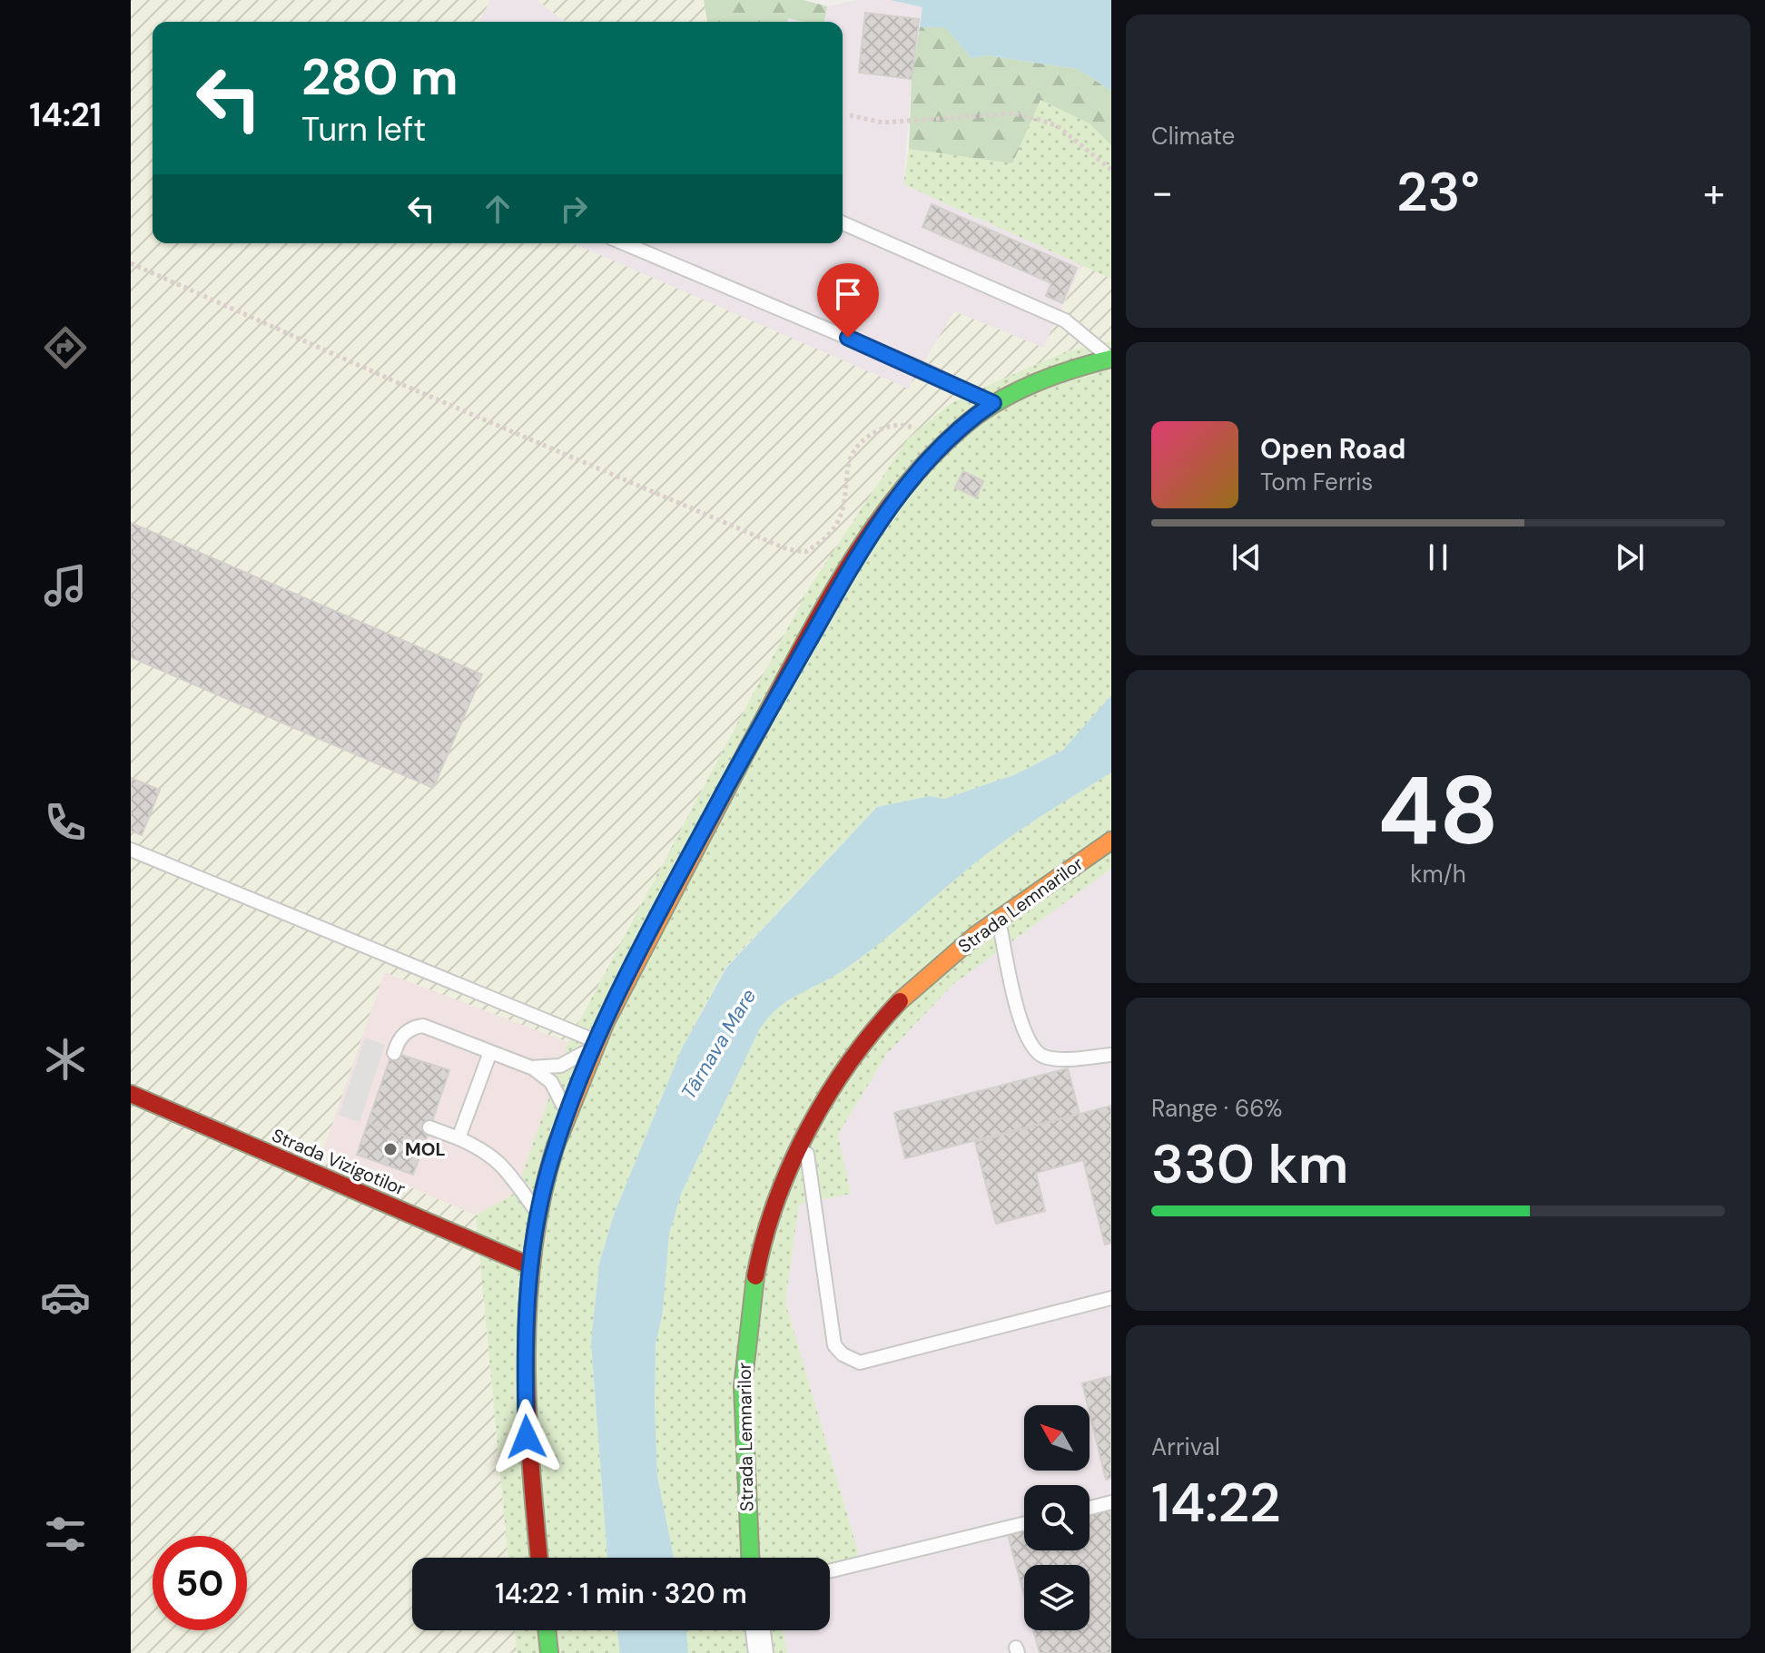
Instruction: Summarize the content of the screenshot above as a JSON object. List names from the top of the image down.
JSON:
{
  "streets": {
    "main road": ["Strada Lemnarilor", "Strada Vizigotilor"]
  },
  "water": ["Târnava Mare"],
  "places": ["MOL"],
  "north": "top left",
  "page": {
    "tabs": "14:21",
    "tile": [
      "Climate",
      ["48", "km/h"],
      ["Range · 66%", "330 km"],
      ["Arrival", "14:22"]
    ],
    "turn": ["280 m", "Turn left"],
    "heat": ["−", "23°", "+"],
    "song": ["Open Road", "Tom Ferris"],
    "limit": "50",
    "trip": "14:22 · 1 min · 320 m"
  }
}
